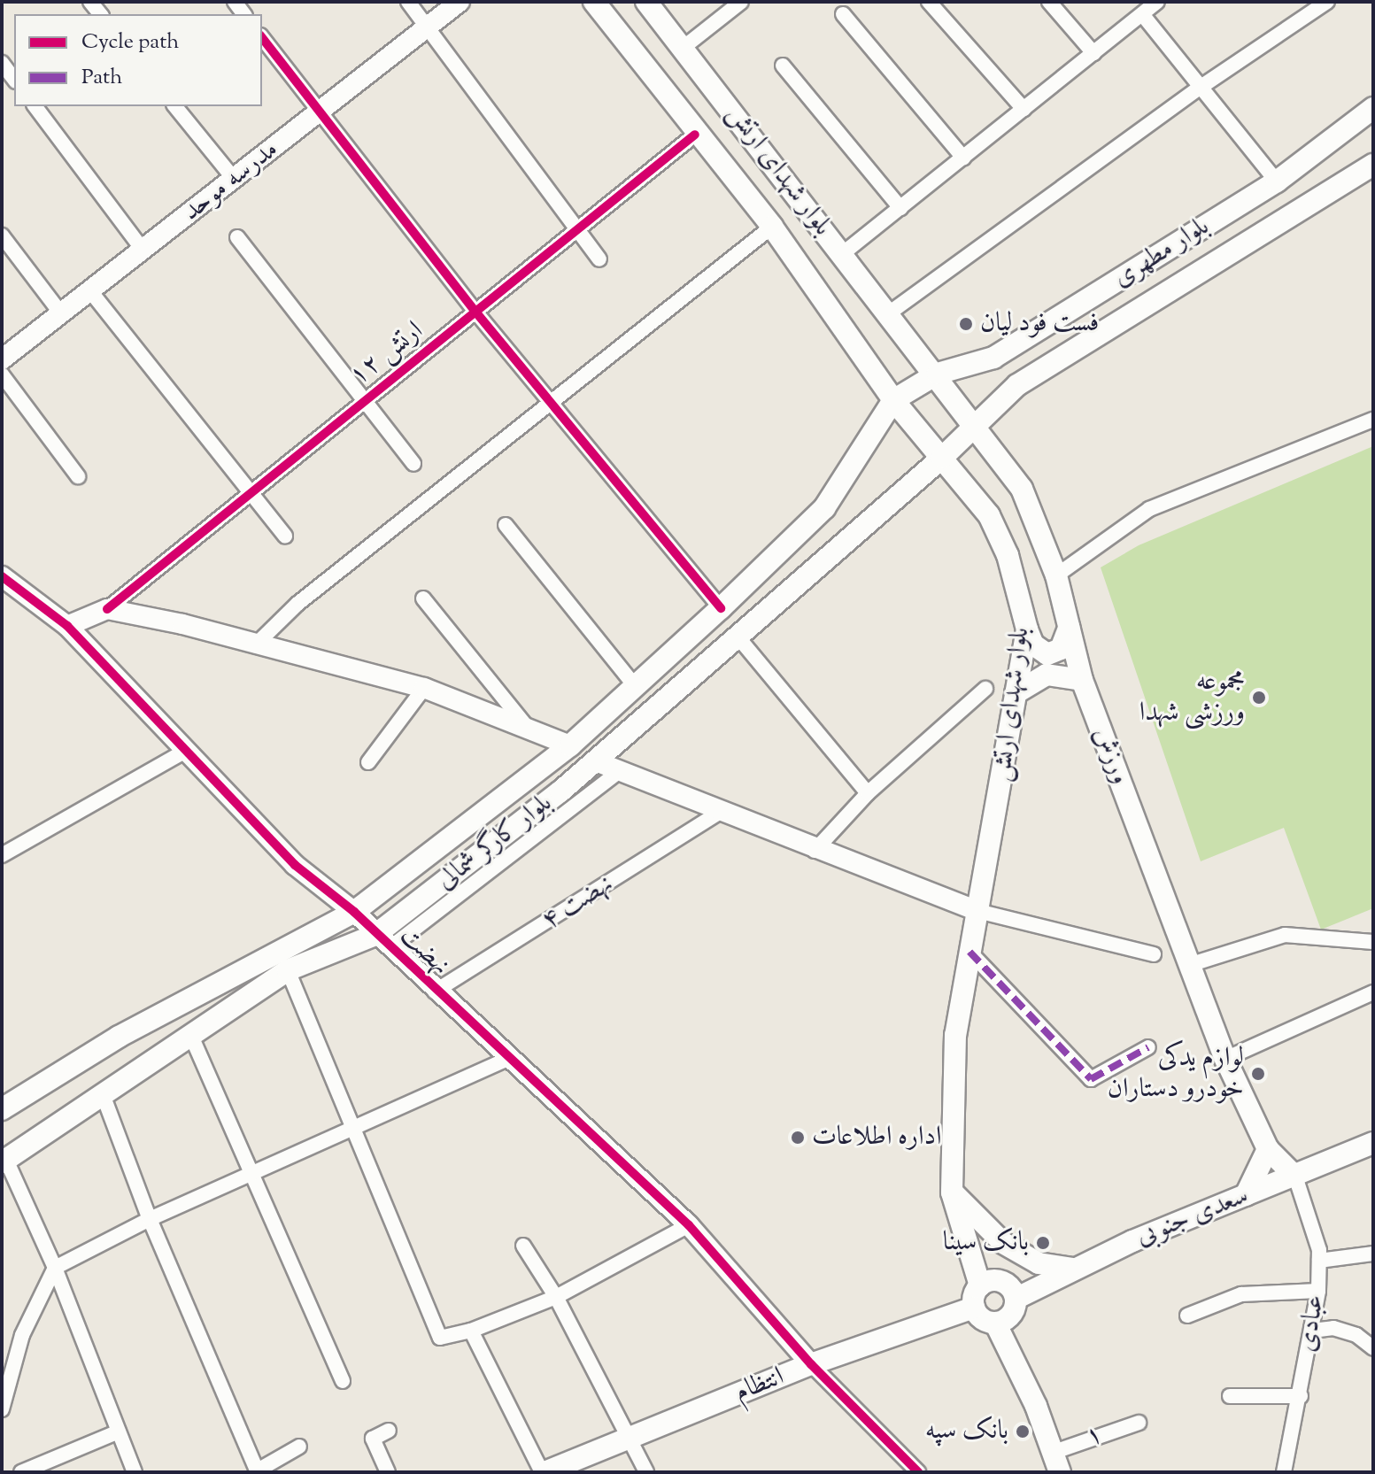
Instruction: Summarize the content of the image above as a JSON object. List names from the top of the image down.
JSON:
{
  "streets": {
    "main road": [
      "بلوار شهدای ارتش",
      "بلوار مطهری",
      "ورزش",
      "بلوار کارگر شمالی",
      "سعدی جنوبی",
      "انتظام"
    ],
    "street": [
      "مدرسه موحد",
      "ارتش ۱۲",
      "نهضت ۴",
      "نهضت",
      "عبادی",
      "۱"
    ]
  },
  "crossings": [
    ["بلوار شهدای ارتش", "بلوار مطهری"],
    ["بلوار شهدای ارتش", "ارتش ۱۲"],
    ["بلوار شهدای ارتش", "ورزش"],
    ["بلوار شهدای ارتش", "بلوار کارگر شمالی"],
    ["بلوار شهدای ارتش", "سعدی جنوبی"],
    ["بلوار شهدای ارتش", "انتظام"],
    ["بلوار مطهری", "ورزش"],
    ["بلوار مطهری", "بلوار کارگر شمالی"],
    ["ورزش", "سعدی جنوبی"],
    ["ورزش", "عبادی"],
    ["بلوار کارگر شمالی", "نهضت"],
    ["نهضت ۴", "نهضت"],
    ["نهضت", "انتظام"],
    ["سعدی جنوبی", "عبادی"],
    ["سعدی جنوبی", "انتظام"]
  ],
  "places": [
    "فست فود لیان",
    "مجموعه ورزشی شهدا",
    "لوازم یدکی خودرو دستاران",
    "اداره اطلاعات",
    "بانک سینا",
    "بانک سپه"
  ],
  "legend": ["Cycle path", "Path"]
}
